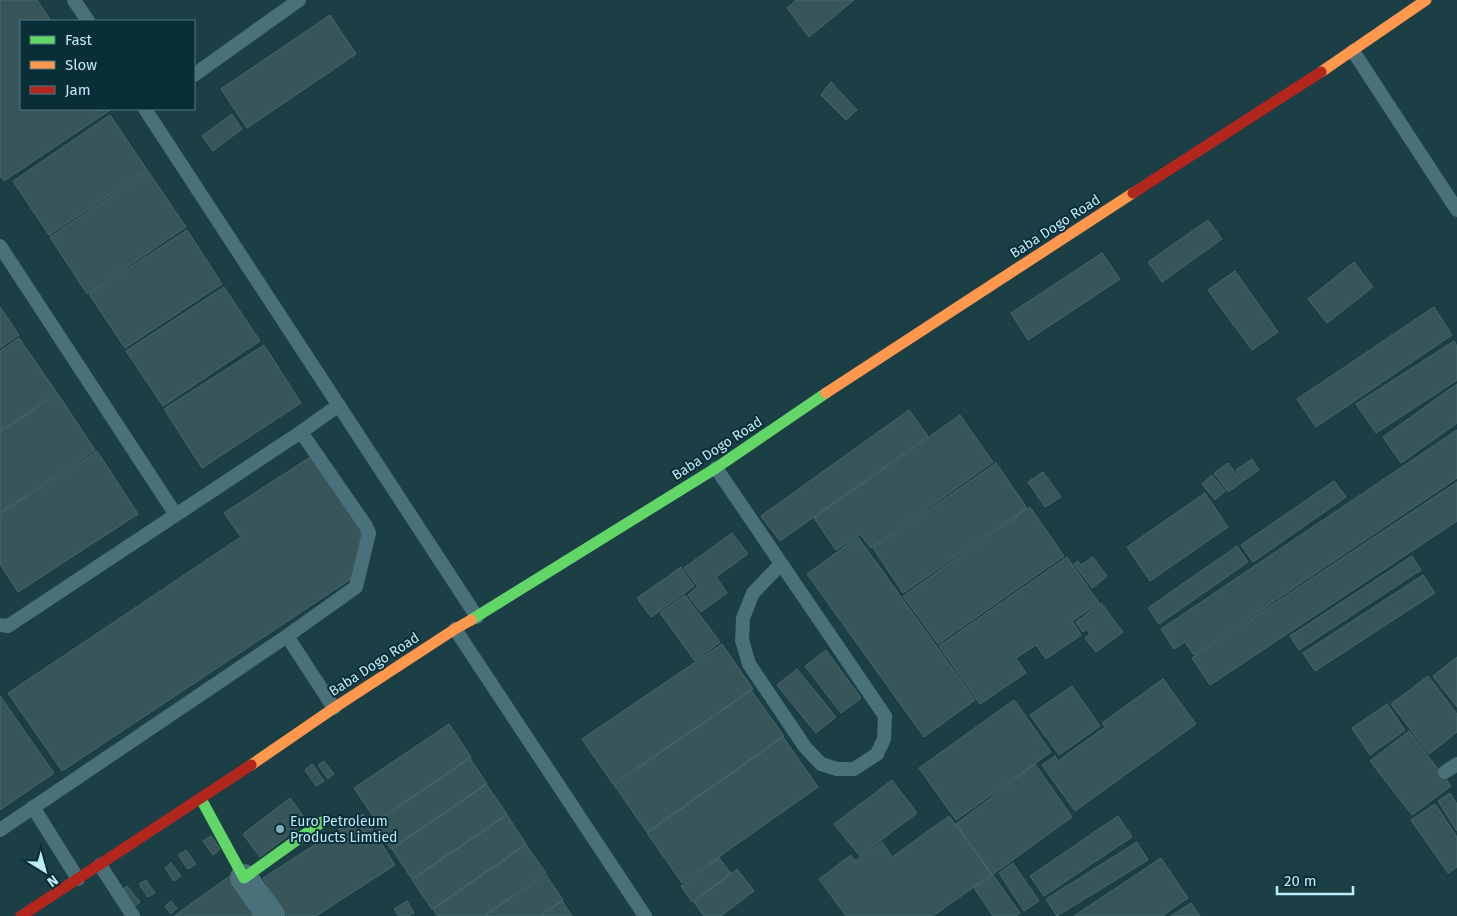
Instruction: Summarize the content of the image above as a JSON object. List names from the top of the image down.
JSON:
{
  "streets": {
    "street": ["Baba Dogo Road"]
  },
  "places": ["Euro Petroleum Products Limtied"],
  "legend": ["Fast", "Slow", "Jam"],
  "scale_bar": "20 m",
  "north": "bottom right"
}
